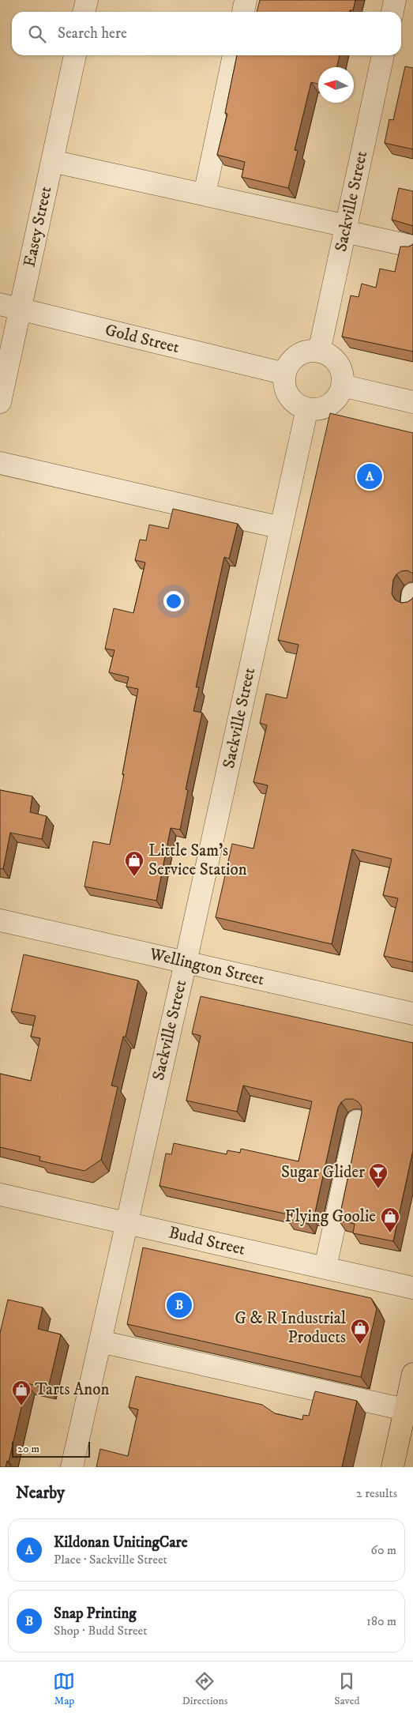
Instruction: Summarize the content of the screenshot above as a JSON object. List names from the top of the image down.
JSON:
{
  "streets": {
    "street": [
      "Sackville Street",
      "Easey Street",
      "Gold Street",
      "Wellington Street",
      "Budd Street"
    ]
  },
  "crossings": [
    ["Sackville Street", "Gold Street"],
    ["Sackville Street", "Wellington Street"],
    ["Sackville Street", "Budd Street"],
    ["Easey Street", "Gold Street"]
  ],
  "places": {
    "shop": [
      "Little Sam's Service Station",
      "Flying Goolie",
      "G & R Industrial Products",
      "Tarts Anon"
    ],
    "bar": ["Sugar Glider"]
  },
  "scale_bar": "20 m",
  "north": "left",
  "page": {
    "search": "Search here",
    "pins": ["A", "B"],
    "scale": "20 m",
    "heading": ["Nearby", "2 results"],
    "list": [
      {
        "mark": "A",
        "name": "Kildonan UnitingCare",
        "note": "Place · Sackville Street",
        "value": "60 m"
      },
      {
        "mark": "B",
        "name": "Snap Printing",
        "note": "Shop · Budd Street",
        "value": "180 m"
      }
    ],
    "nav": ["Map", "Directions", "Saved"]
  }
}
